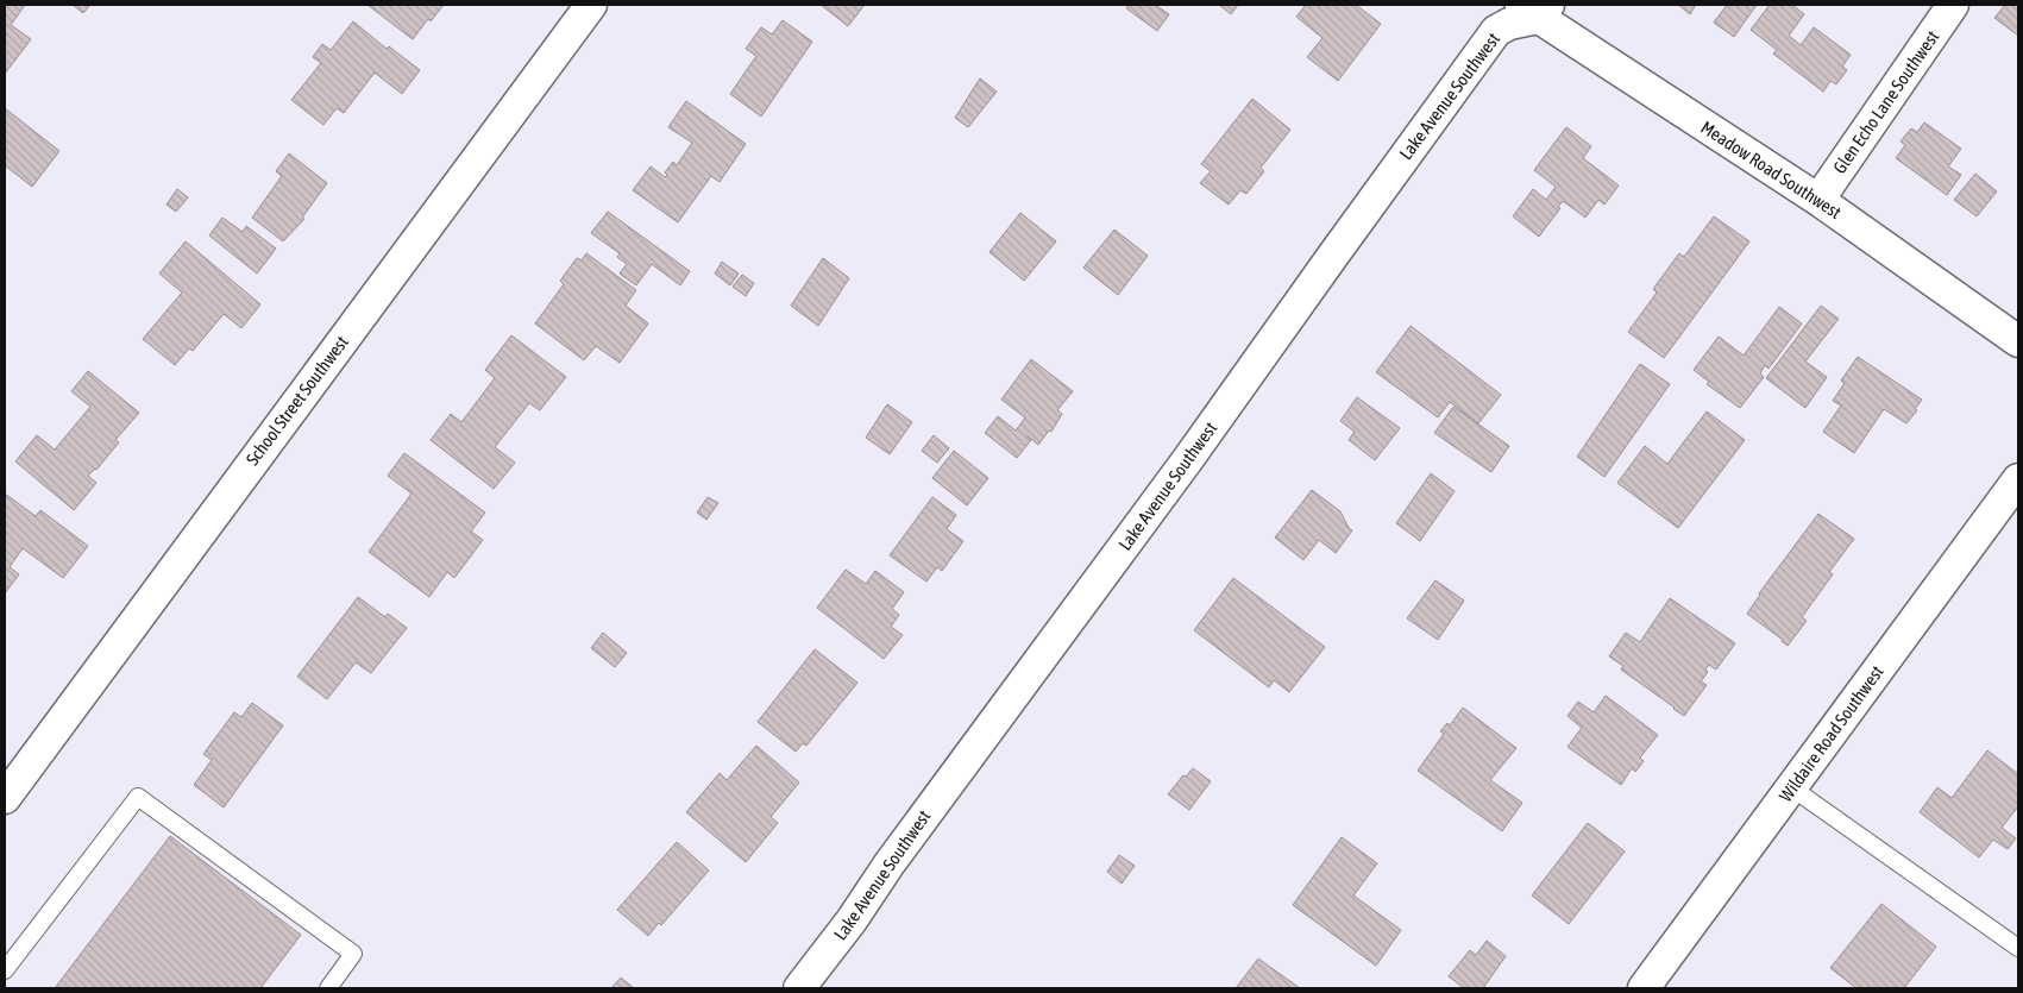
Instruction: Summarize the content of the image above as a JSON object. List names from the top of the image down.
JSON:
{
  "streets": {
    "street": [
      "Lake Avenue Southwest",
      "Glen Echo Lane Southwest",
      "Meadow Road Southwest",
      "School Street Southwest",
      "Wildaire Road Southwest"
    ]
  },
  "crossings": [
    ["Lake Avenue Southwest", "Meadow Road Southwest"],
    ["Glen Echo Lane Southwest", "Meadow Road Southwest"]
  ]
}
